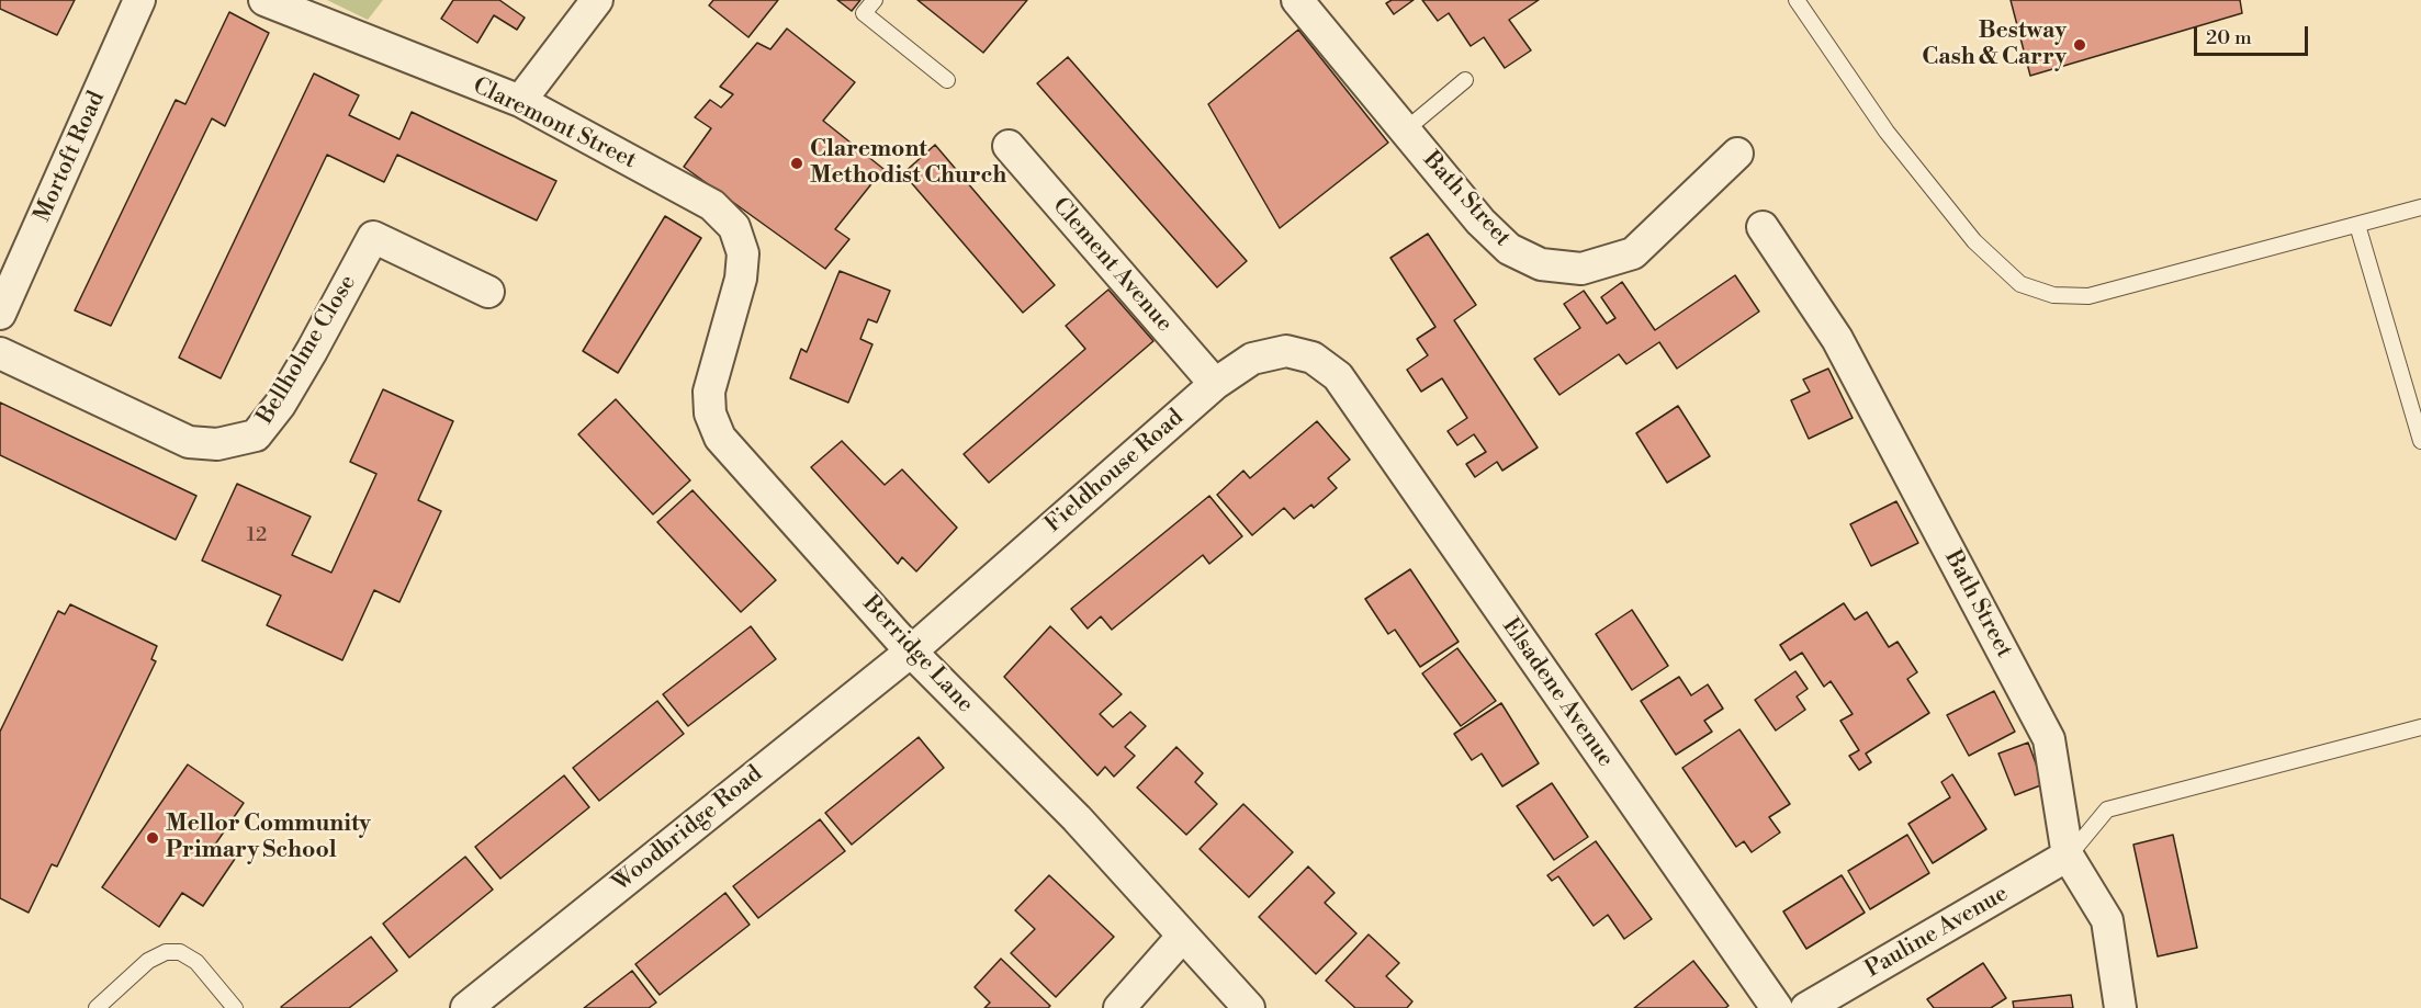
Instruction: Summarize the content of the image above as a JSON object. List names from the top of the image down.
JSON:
{
  "streets": {
    "street": [
      "Claremont Street",
      "Mortoft Road",
      "Bath Street",
      "Clement Avenue",
      "Bellholme Close",
      "Fieldhouse Road",
      "Berridge Lane",
      "Elsadene Avenue",
      "Woodbridge Road",
      "Pauline Avenue"
    ]
  },
  "crossings": [
    ["Claremont Street", "Berridge Lane"],
    ["Bath Street", "Pauline Avenue"],
    ["Clement Avenue", "Fieldhouse Road"],
    ["Fieldhouse Road", "Berridge Lane"],
    ["Fieldhouse Road", "Elsadene Avenue"],
    ["Fieldhouse Road", "Woodbridge Road"],
    ["Berridge Lane", "Woodbridge Road"]
  ],
  "places": ["Bestway Cash & Carry", "Claremont Methodist Church", "Mellor Community Primary School"],
  "house_numbers": ["12"],
  "scale_bar": "20 m"
}
